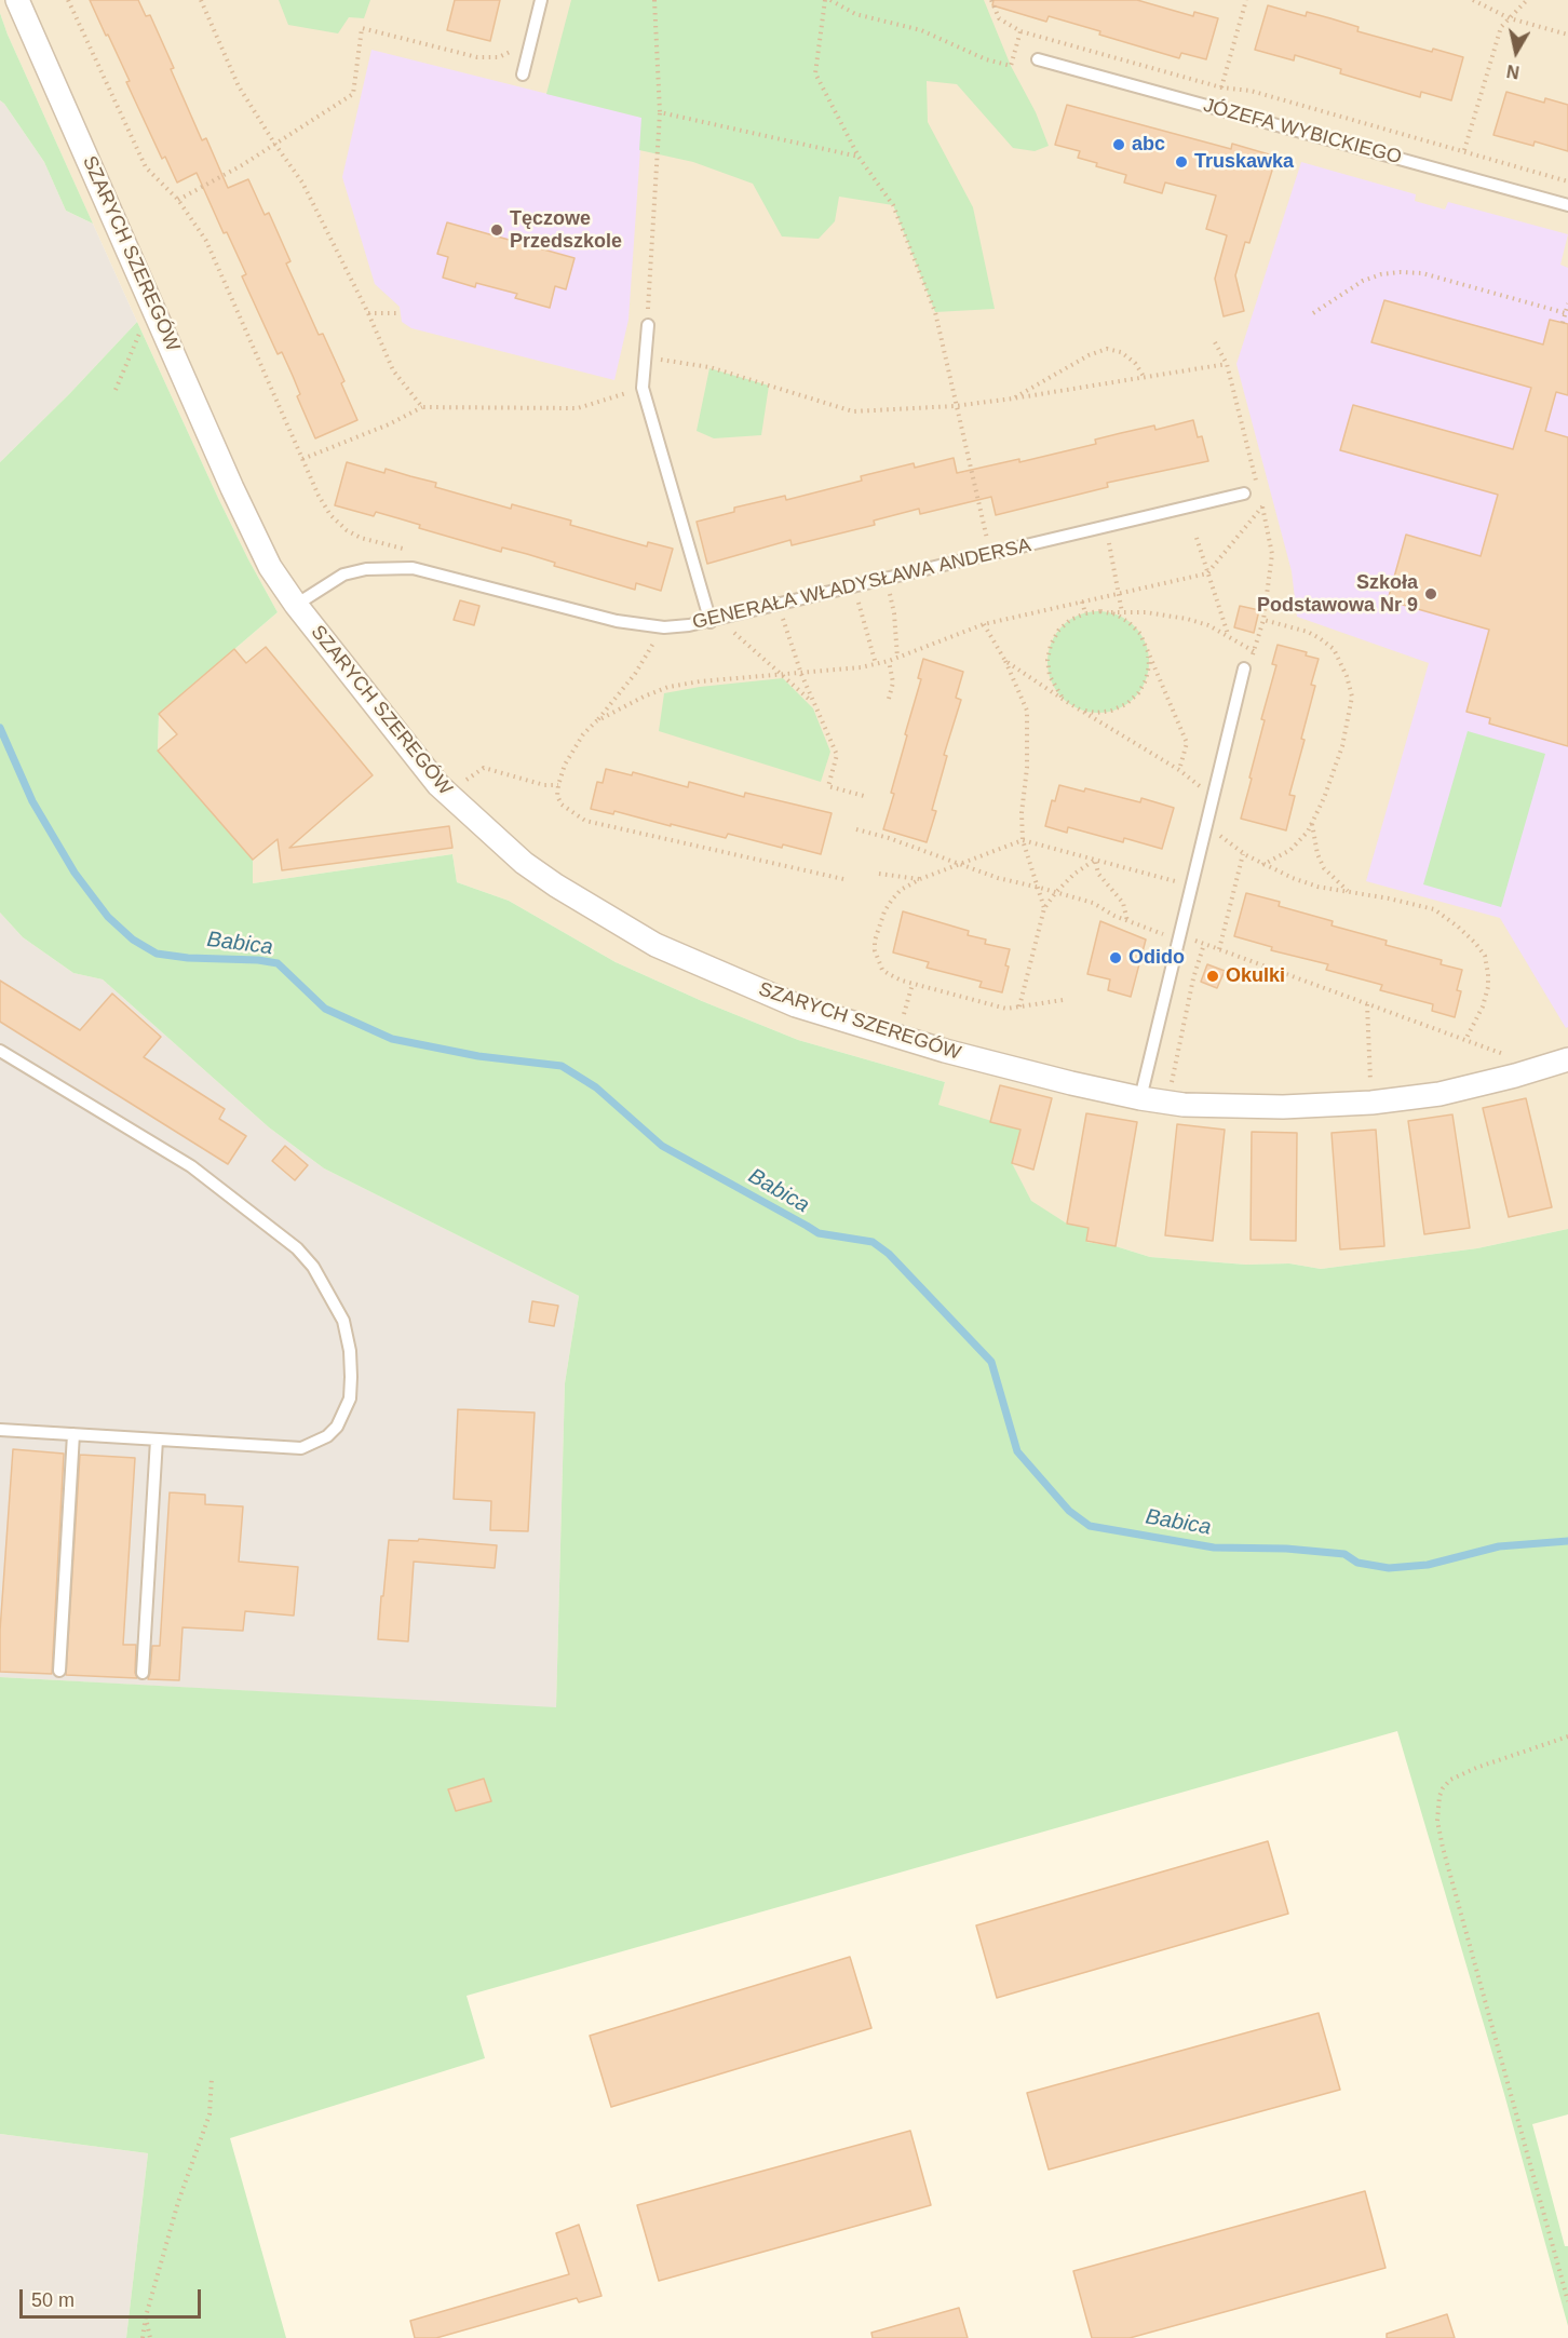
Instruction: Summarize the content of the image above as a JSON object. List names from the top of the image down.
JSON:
{
  "streets": {
    "street": ["SZARYCH SZEREGÓW"],
    "lane": ["JÓZEFA WYBICKIEGO", "GENERAŁA WŁADYSŁAWA ANDERSA"]
  },
  "crossings": [
    ["SZARYCH SZEREGÓW", "GENERAŁA WŁADYSŁAWA ANDERSA"]
  ],
  "water": ["Babica"],
  "places": [
    "abc",
    "Truskawka",
    "Tęczowe Przedszkole",
    "Szkoła Podstawowa Nr 9",
    "Odido",
    "Okulki"
  ],
  "scale_bar": "50 m",
  "north": "bottom"
}
